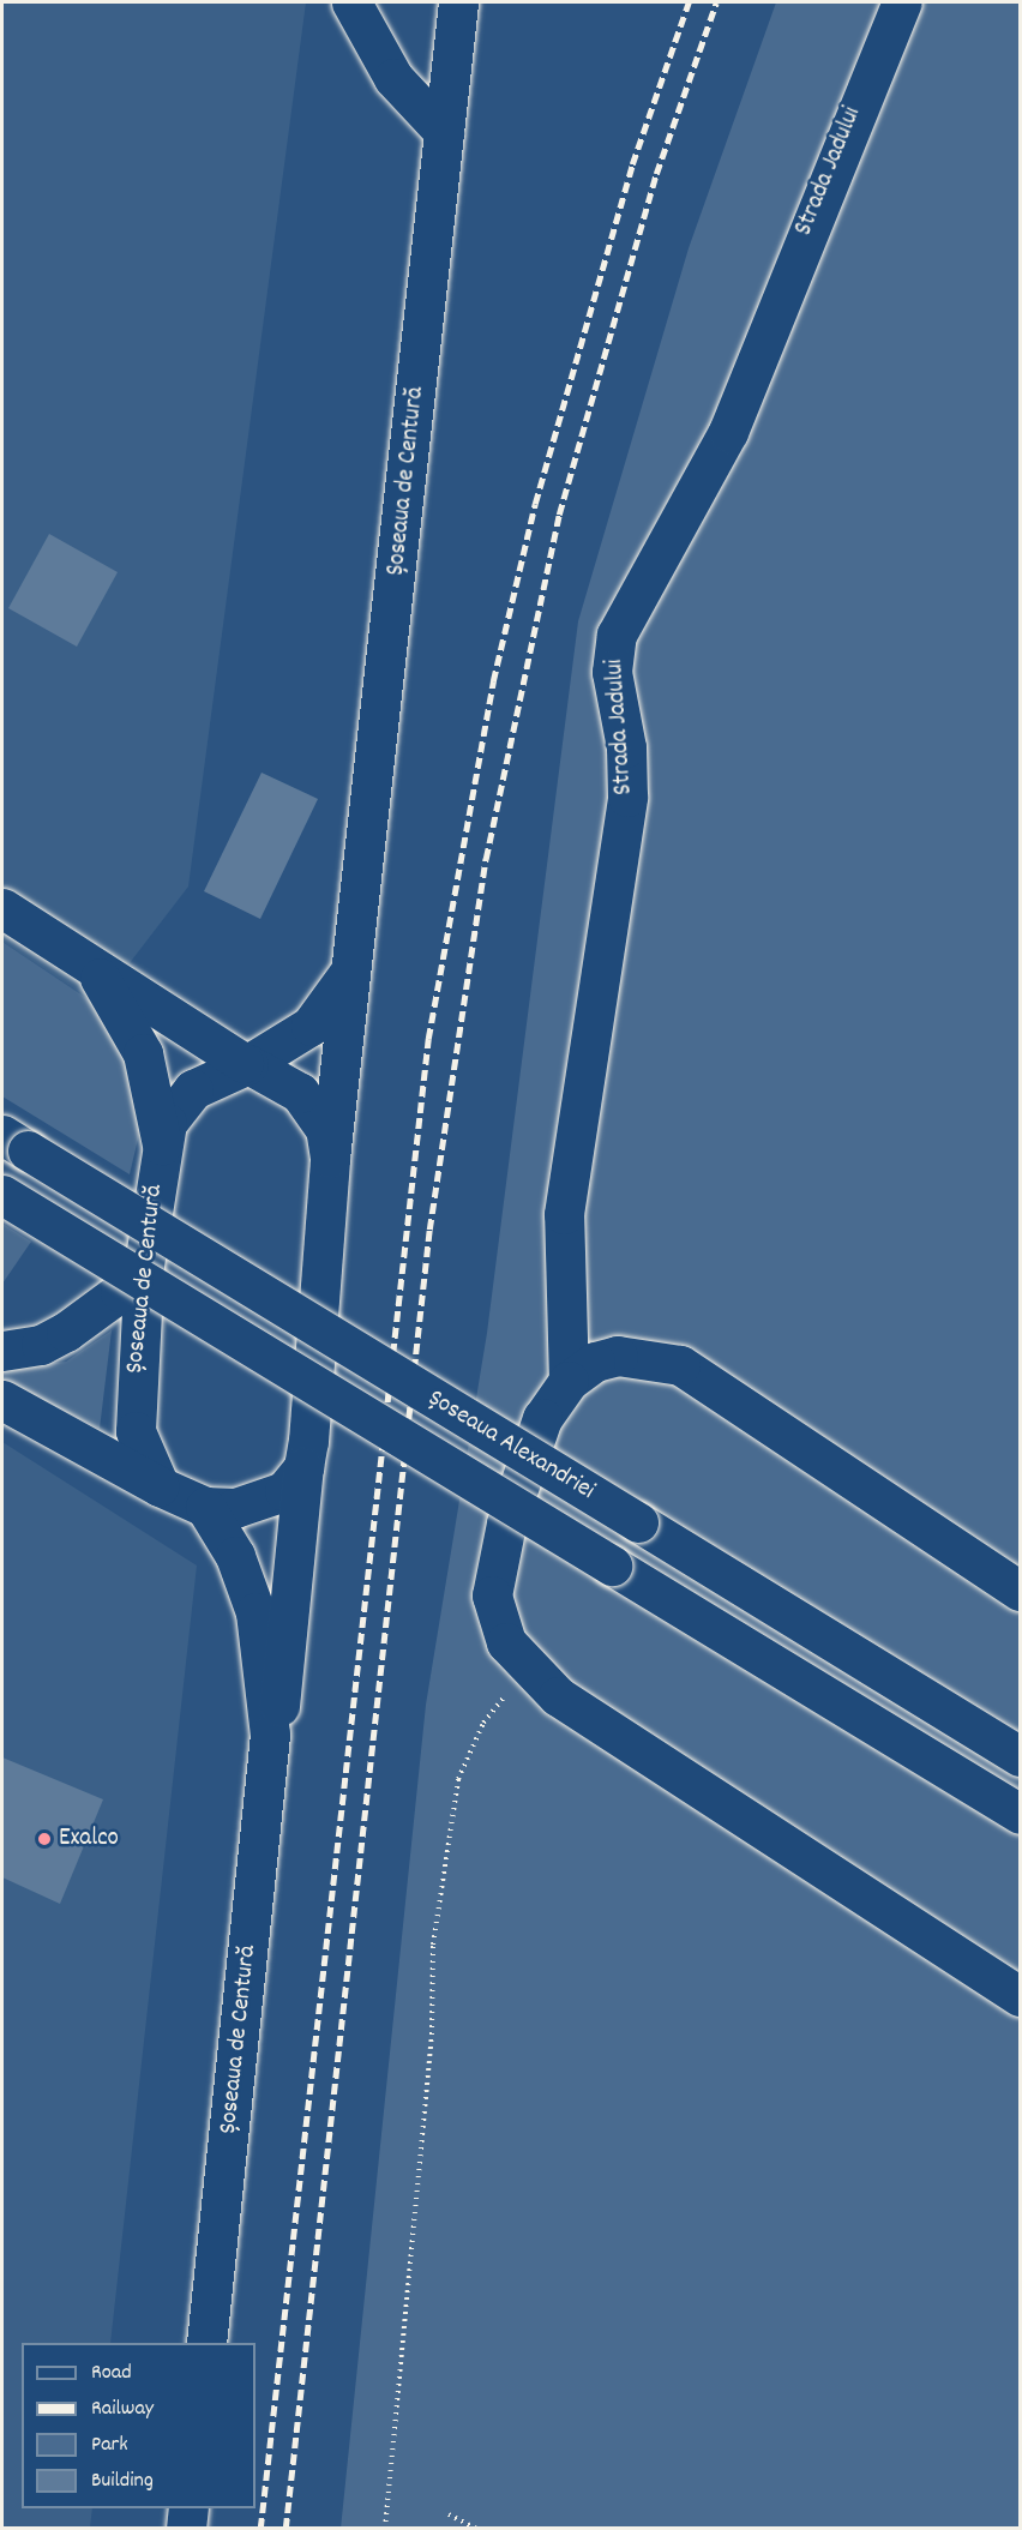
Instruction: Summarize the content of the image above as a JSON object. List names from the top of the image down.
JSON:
{
  "streets": {
    "main road": ["Strada Jadului", "Șoseaua de Centură", "Șoseaua Alexandriei"]
  },
  "places": ["Exalco"],
  "legend": [
    "Road",
    "Railway",
    "Park",
    "Building"
  ]
}
